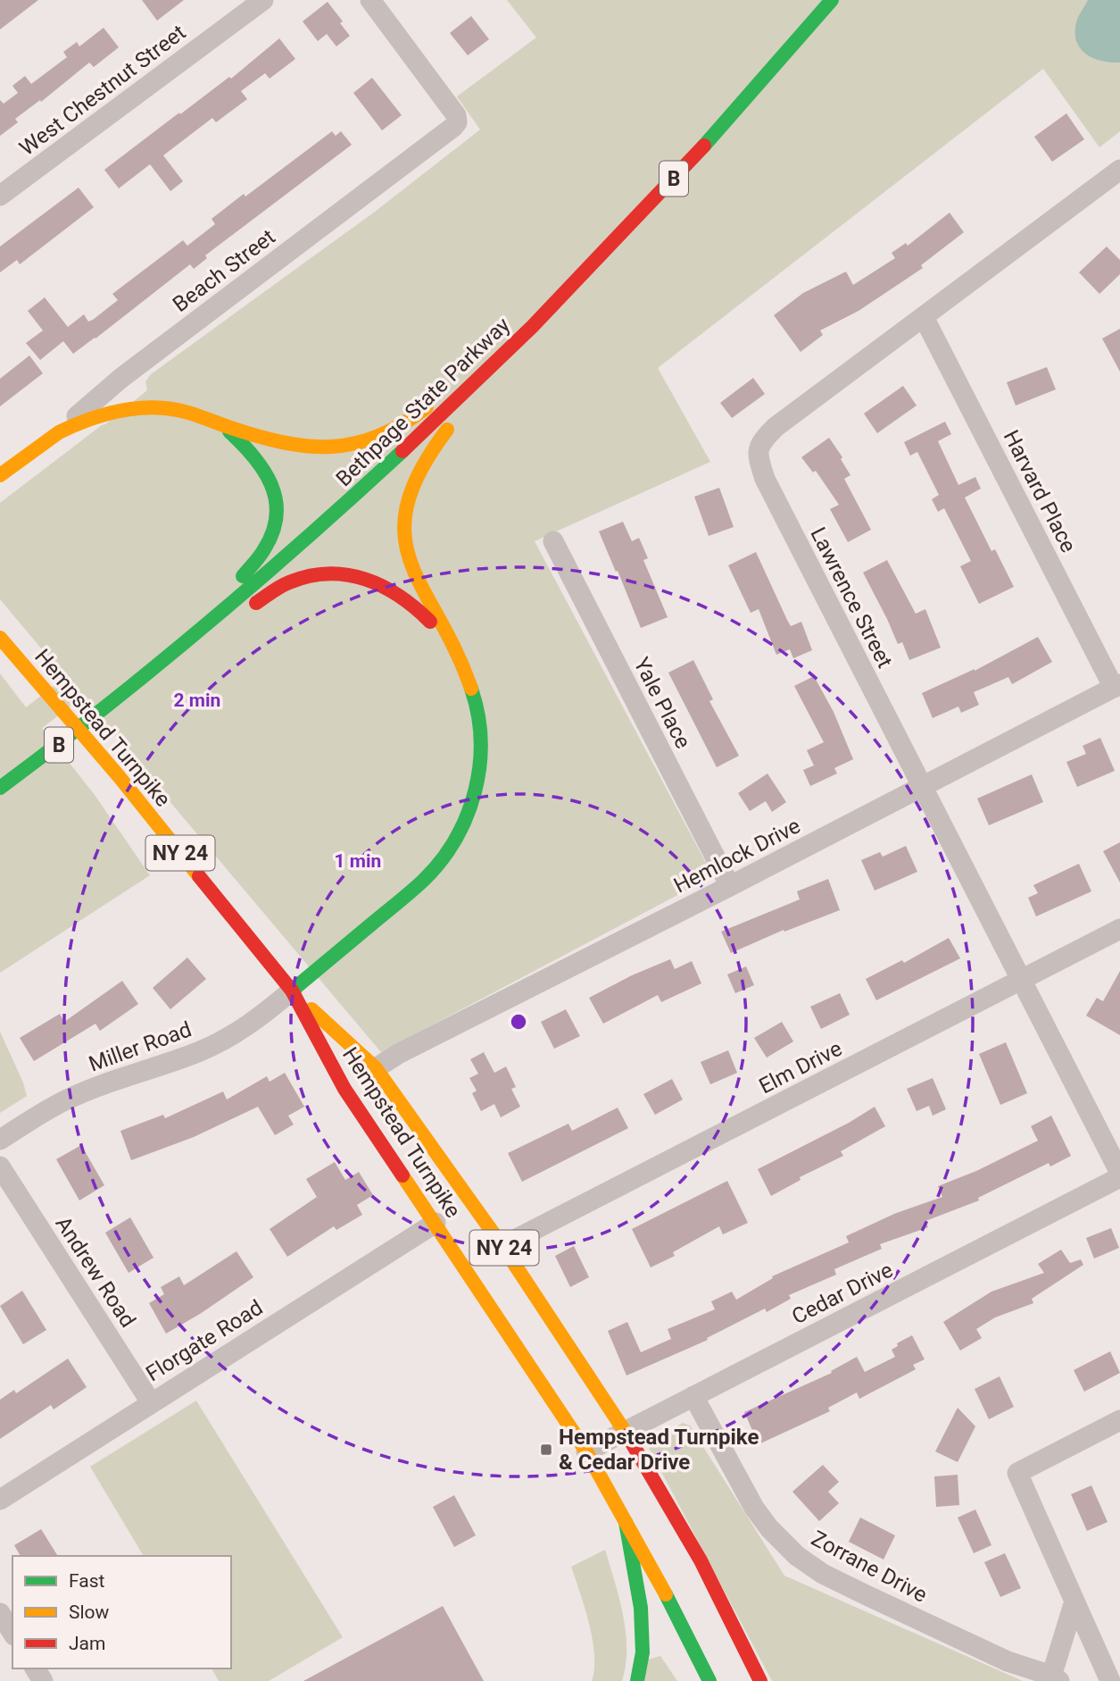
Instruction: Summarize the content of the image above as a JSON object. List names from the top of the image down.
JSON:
{
  "streets": {
    "main road": [
      "B",
      "Beach Street",
      "Bethpage State Parkway",
      "Hempstead Turnpike",
      "NY 24"
    ],
    "street": [
      "West Chestnut Street",
      "Harvard Place",
      "Lawrence Street",
      "Yale Place",
      "Hemlock Drive",
      "Miller Road",
      "Elm Drive",
      "Andrew Road",
      "Cedar Drive",
      "Florgate Road",
      "Zorrane Drive"
    ]
  },
  "crossings": [
    ["Harvard Place", "Lawrence Street"],
    ["Harvard Place", "Hemlock Drive"],
    ["Lawrence Street", "Hemlock Drive"],
    ["Lawrence Street", "Elm Drive"],
    ["Lawrence Street", "Cedar Drive"],
    ["Yale Place", "Hemlock Drive"],
    ["Hempstead Turnpike", "Hemlock Drive"],
    ["Hempstead Turnpike", "Miller Road"],
    ["Hempstead Turnpike", "Elm Drive"],
    ["Hempstead Turnpike", "Cedar Drive"],
    ["Hempstead Turnpike", "Florgate Road"],
    ["Andrew Road", "Florgate Road"],
    ["Cedar Drive", "Zorrane Drive"]
  ],
  "places": {
    "transit": ["Hempstead Turnpike & Cedar Drive"]
  },
  "legend": ["Fast", "Slow", "Jam"],
  "rings": ["2 min", "1 min"]
}
